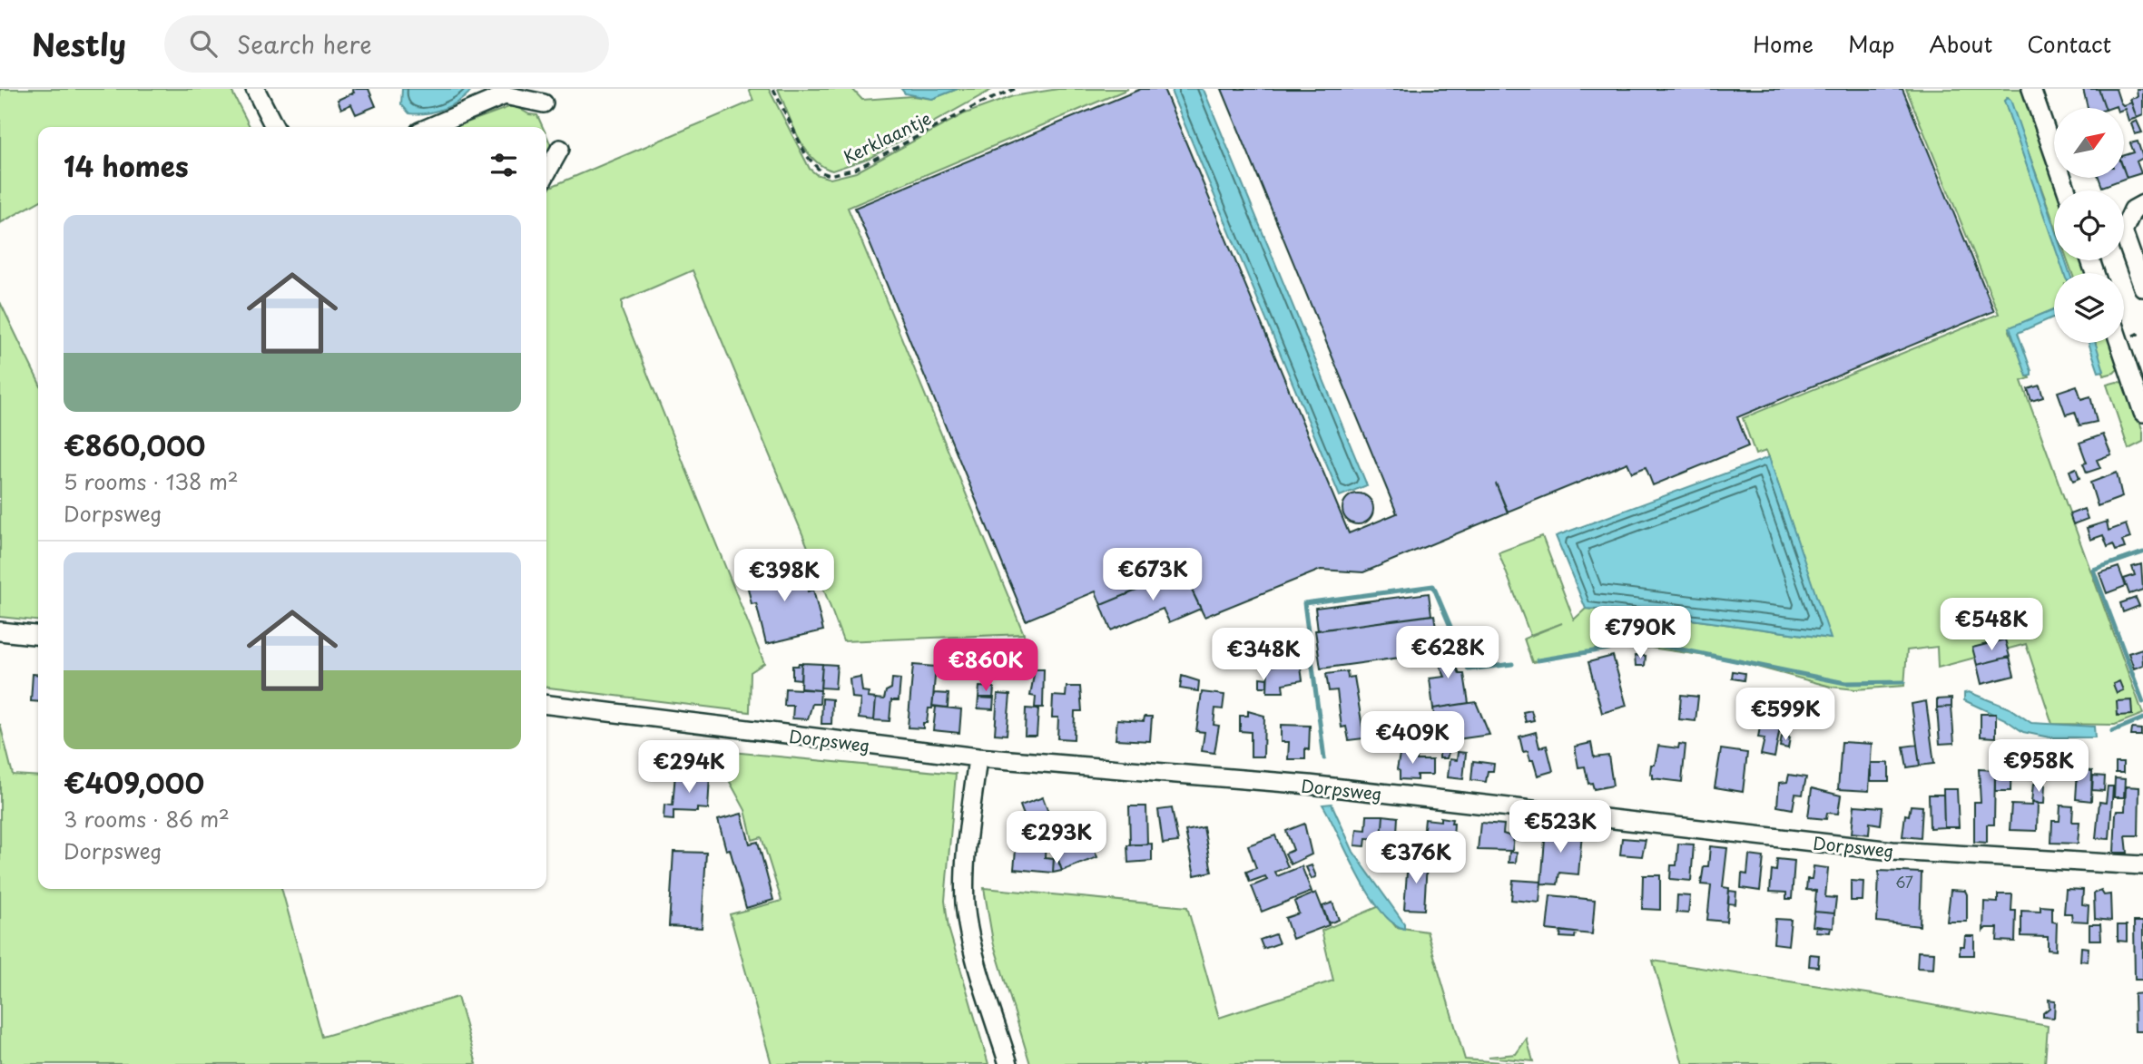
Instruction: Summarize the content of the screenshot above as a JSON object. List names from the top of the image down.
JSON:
{
  "streets": {
    "street": ["Dorpsweg"],
    "path": ["Kerklaantje"]
  },
  "house_numbers": ["67"],
  "north": "top right",
  "page": {
    "header": "Nestly",
    "search": "Search here",
    "nav": [
      "Home",
      "Map",
      "About",
      "Contact"
    ],
    "heading": "14 homes",
    "list": [
      {
        "name": "€860,000",
        "note": "5 rooms · 138 m² · Dorpsweg"
      },
      {
        "name": "€409,000",
        "note": "3 rooms · 86 m² · Dorpsweg"
      }
    ],
    "price": [
      "€673K",
      "€398K",
      "€548K",
      "€790K",
      "€628K",
      "€348K",
      "€860K",
      "€599K",
      "€409K",
      "€958K",
      "€294K",
      "€523K",
      "€293K",
      "€376K"
    ]
  }
}
